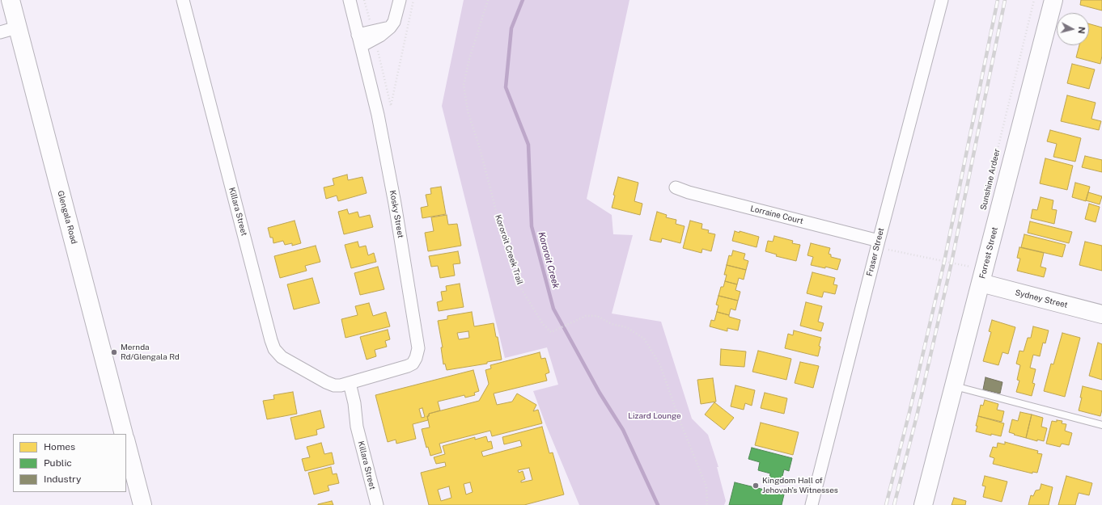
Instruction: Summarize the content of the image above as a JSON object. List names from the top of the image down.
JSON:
{
  "streets": {
    "street": [
      "Killara Street",
      "Kosky Street",
      "Lorraine Court",
      "Glengala Road",
      "Fraser Street",
      "Forrest Street",
      "Sydney Street"
    ],
    "path": ["Sunshine Ardeer", "Kororoit Creek Trail"]
  },
  "crossings": [
    ["Killara Street", "Kosky Street"],
    ["Lorraine Court", "Fraser Street"],
    ["Forrest Street", "Sydney Street"]
  ],
  "water": ["Kororoit Creek"],
  "parks": ["Lizard Lounge"],
  "places": ["Mernda Rd/Glengala Rd", "Kingdom Hall of Jehovah's Witnesses"],
  "legend": ["Homes", "Public", "Industry"],
  "north": "right"
}
